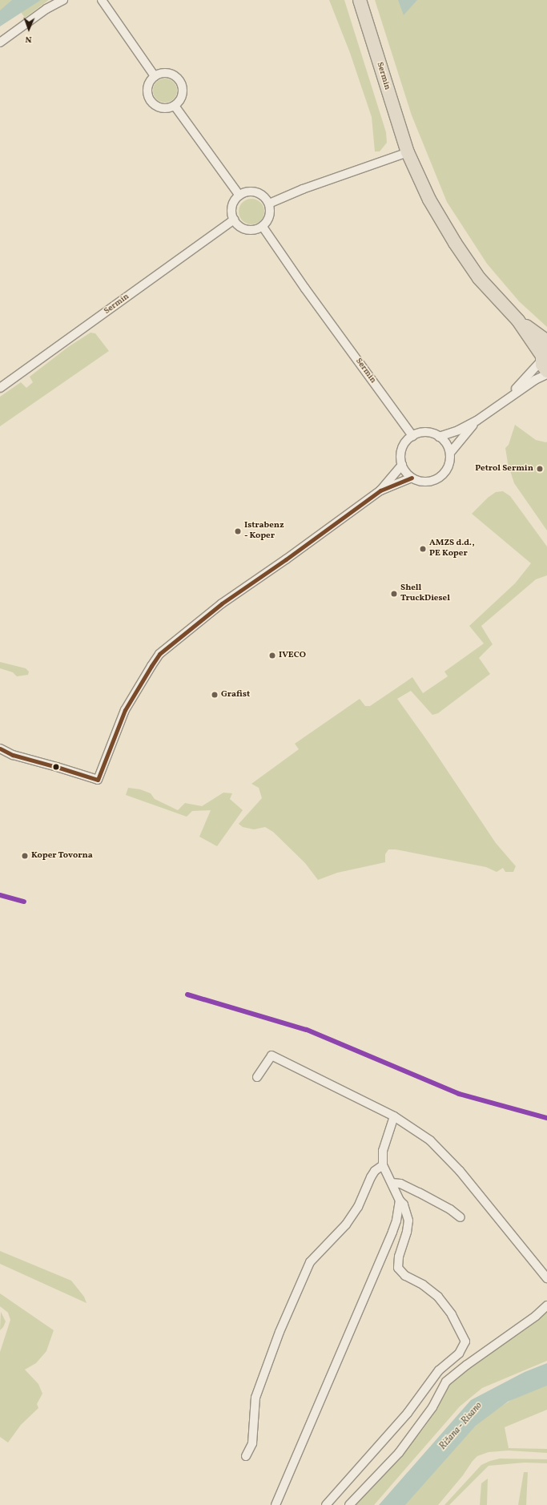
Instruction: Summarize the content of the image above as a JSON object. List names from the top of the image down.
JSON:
{
  "streets": {
    "main road": ["Sermin"]
  },
  "water": ["Rižana - Risano"],
  "places": [
    "Petrol Sermin",
    "Istrabenz - Koper",
    "AMZS d.d., PE Koper",
    "Shell TruckDiesel",
    "IVECO",
    "Grafist",
    "Koper Tovorna"
  ],
  "north": "bottom"
}
